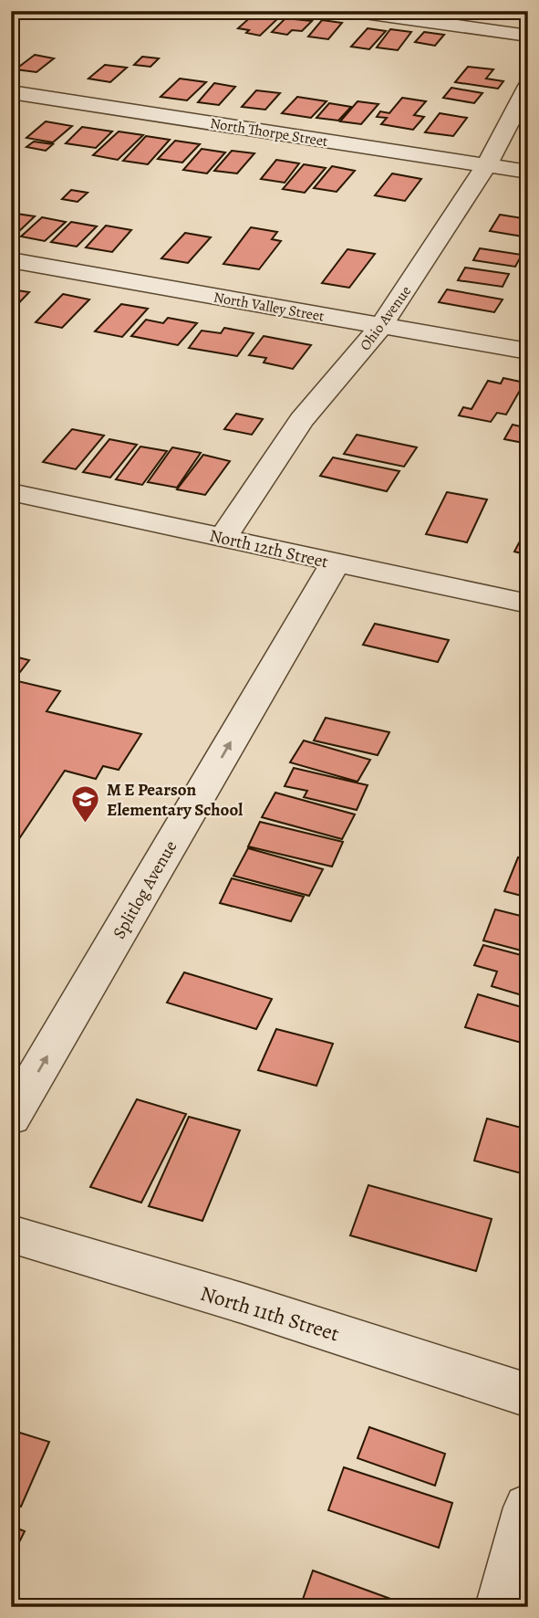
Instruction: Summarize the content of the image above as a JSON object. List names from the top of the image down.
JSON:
{
  "streets": {
    "street": [
      "North Thorpe Street",
      "North Valley Street",
      "Ohio Avenue",
      "North 12th Street",
      "Splitlog Avenue",
      "North 11th Street"
    ]
  },
  "crossings": [
    ["North Thorpe Street", "Ohio Avenue"],
    ["North Valley Street", "Ohio Avenue"],
    ["Ohio Avenue", "North 12th Street"],
    ["North 12th Street", "Splitlog Avenue"]
  ],
  "one_way": ["Splitlog Avenue"],
  "places": {
    "school or university": ["M E Pearson Elementary School"]
  }
}
